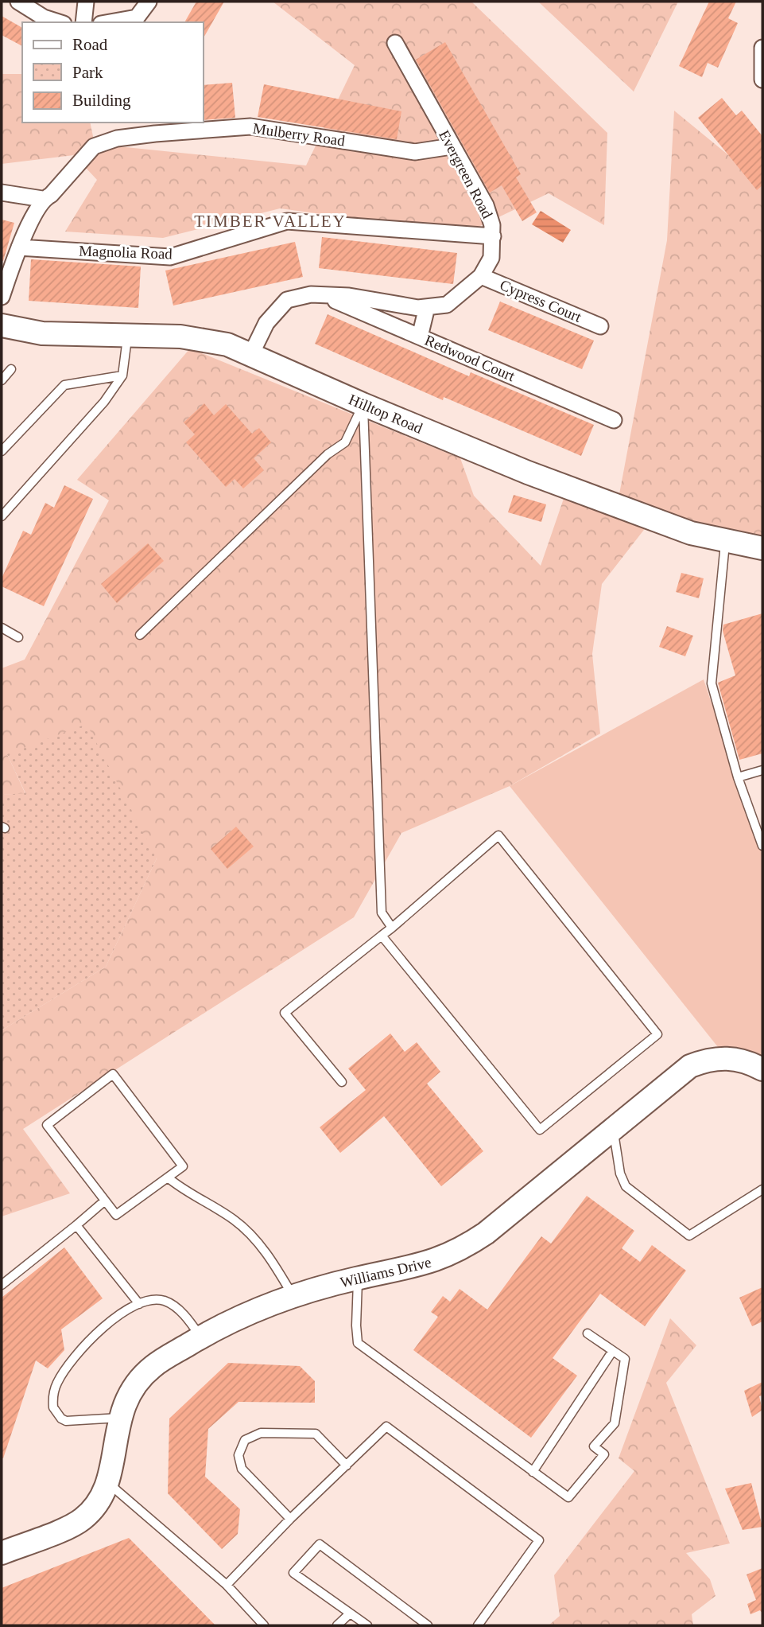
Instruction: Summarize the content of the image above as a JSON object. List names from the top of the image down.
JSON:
{
  "streets": {
    "street": [
      "Mulberry Road",
      "Evergreen Road",
      "Magnolia Road",
      "Cypress Court",
      "Redwood Court",
      "Hilltop Road",
      "Williams Drive"
    ]
  },
  "crossings": [
    ["Mulberry Road", "Evergreen Road"],
    ["Mulberry Road", "Magnolia Road"],
    ["Evergreen Road", "Magnolia Road"],
    ["Evergreen Road", "Cypress Court"],
    ["Evergreen Road", "Redwood Court"],
    ["Evergreen Road", "Hilltop Road"]
  ],
  "districts": ["TIMBER VALLEY"],
  "legend": ["Road", "Park", "Building"]
}
